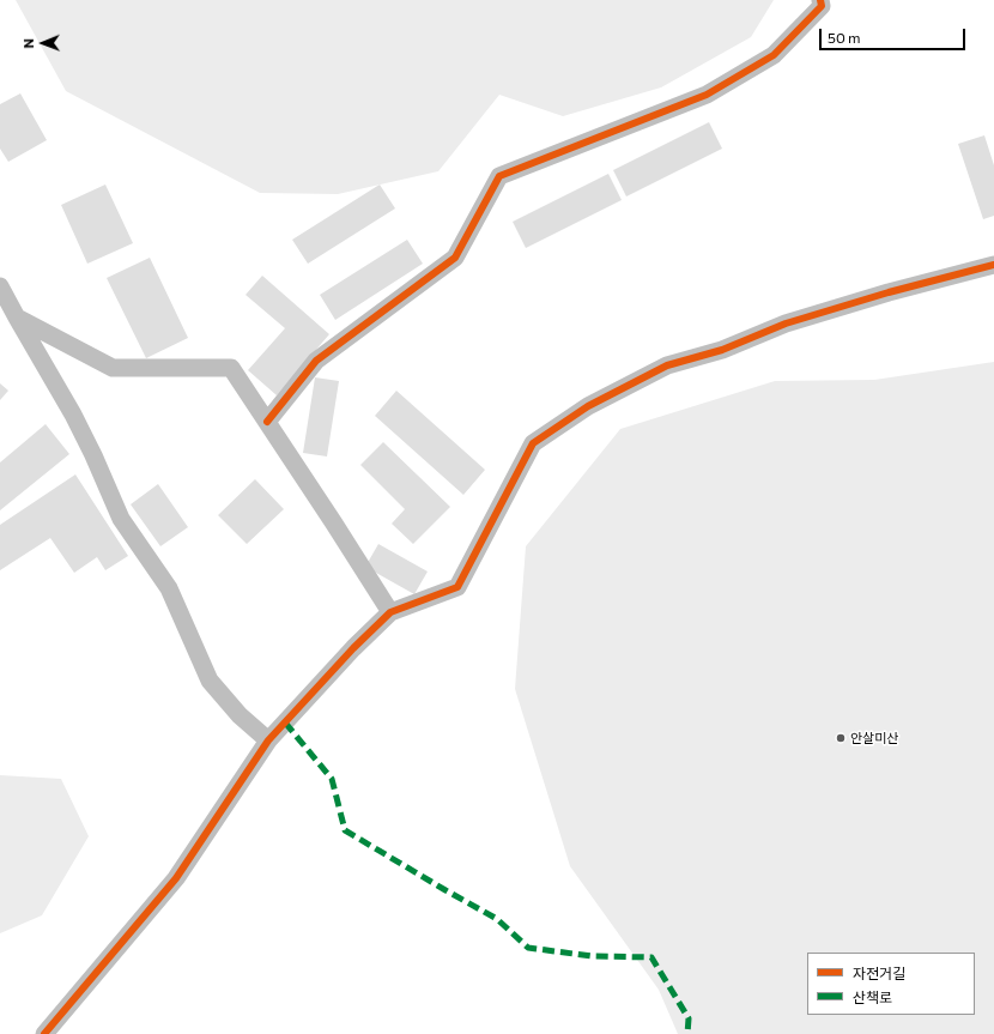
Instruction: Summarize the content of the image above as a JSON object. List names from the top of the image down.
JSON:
{
  "places": ["안살미산"],
  "legend": ["자전거길", "산책로"],
  "scale_bar": "50 m",
  "north": "left"
}
